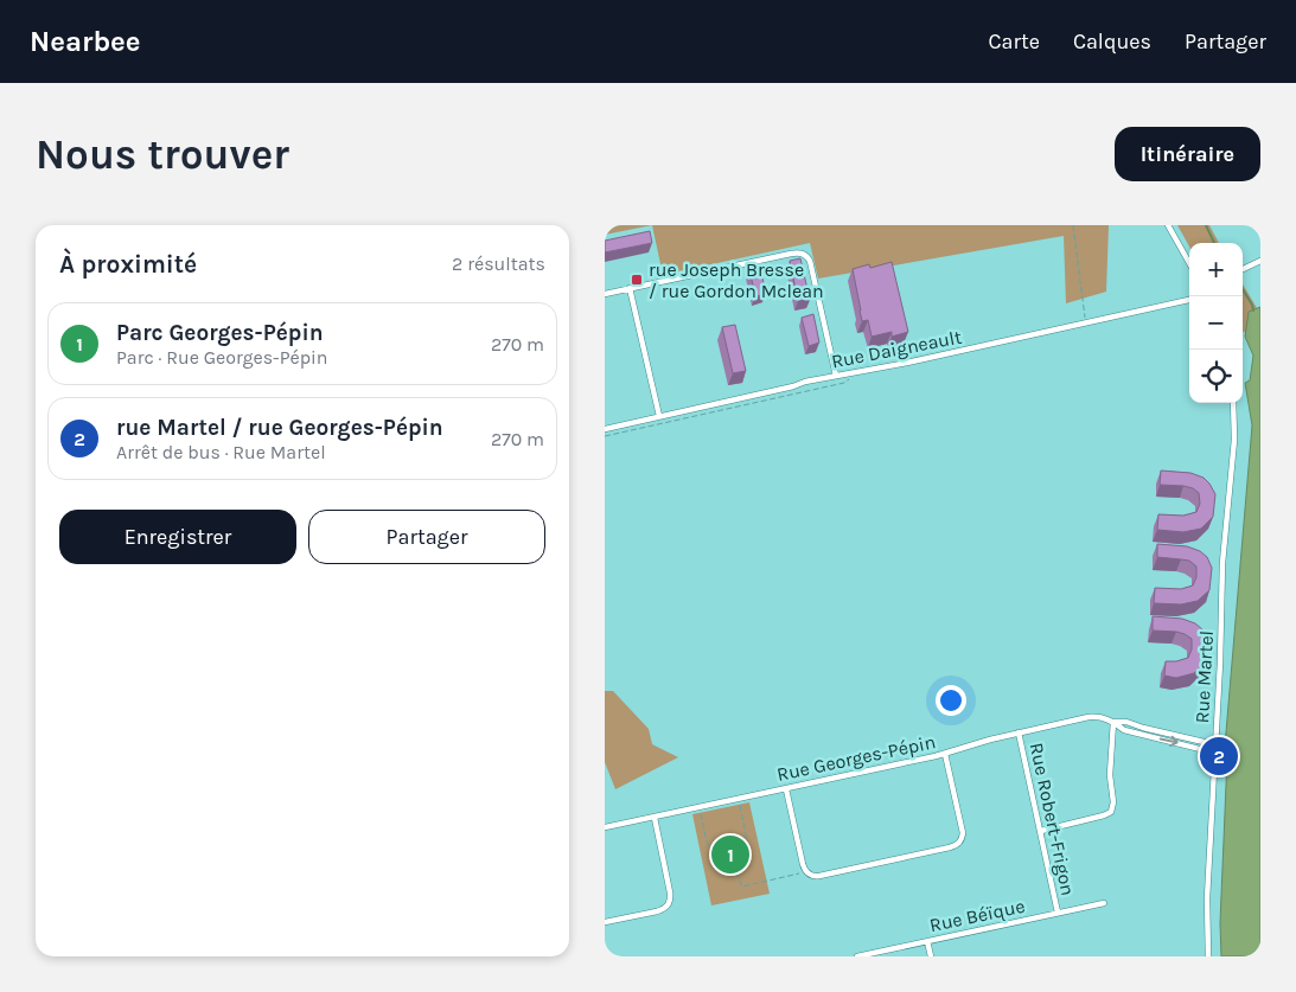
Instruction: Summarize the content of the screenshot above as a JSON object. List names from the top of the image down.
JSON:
{
  "streets": {
    "street": [
      "Rue Daigneault",
      "Rue Martel",
      "Rue Georges-Pépin",
      "Rue Robert-Frigon",
      "Rue Béïque"
    ]
  },
  "crossings": [
    ["Rue Martel", "Rue Georges-Pépin"],
    ["Rue Georges-Pépin", "Rue Robert-Frigon"],
    ["Rue Robert-Frigon", "Rue Béïque"]
  ],
  "places": {
    "transit": ["rue Joseph Bresse / rue Gordon Mclean"]
  },
  "page": {
    "header": "Nearbee",
    "nav": ["Carte", "Calques", "Partager"],
    "buttons": [
      "Itinéraire",
      ["Enregistrer", "Partager"]
    ],
    "title": "Nous trouver",
    "heading": ["À proximité", "2 résultats"],
    "map_buttons": ["+", "−"],
    "list": [
      {
        "mark": "1",
        "name": "Parc Georges-Pépin",
        "note": "Parc · Rue Georges-Pépin",
        "value": "270 m"
      },
      {
        "mark": "2",
        "name": "rue Martel / rue Georges-Pépin",
        "note": "Arrêt de bus · Rue Martel",
        "value": "270 m"
      }
    ],
    "pins": ["2", "1"]
  }
}
